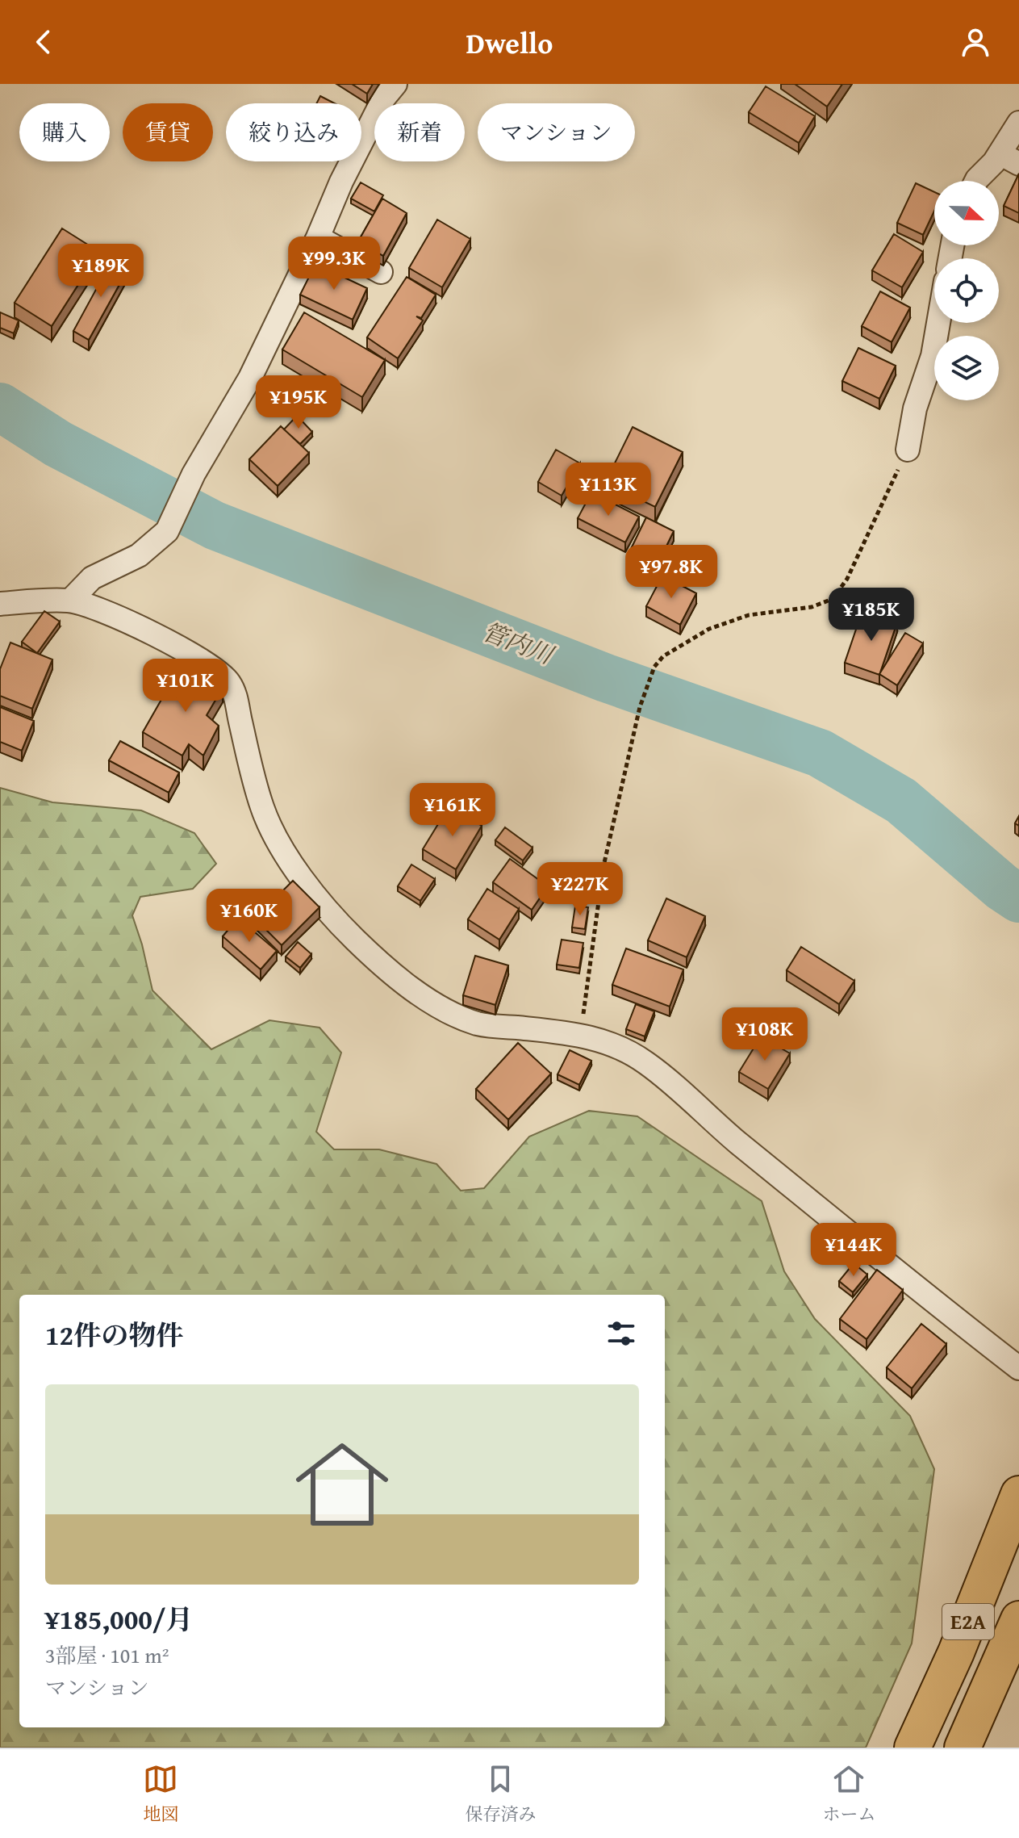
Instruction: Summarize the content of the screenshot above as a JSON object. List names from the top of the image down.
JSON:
{
  "streets": {
    "highway": ["E2A"]
  },
  "water": ["管内川"],
  "north": "right",
  "page": {
    "header": "Dwello",
    "chip": [
      "購入",
      "賃貸",
      "絞り込み",
      "新着",
      "マンション"
    ],
    "price": [
      "¥99.3K",
      "¥189K",
      "¥195K",
      "¥113K",
      "¥97.8K",
      "¥185K",
      "¥101K",
      "¥161K",
      "¥227K",
      "¥160K",
      "¥108K",
      "¥144K"
    ],
    "heading": "12件の物件",
    "list": [
      {
        "name": "¥185,000/月",
        "note": "3部屋 · 101 m² · マンション"
      }
    ],
    "tabs": ["地図", "保存済み", "ホーム"]
  }
}
